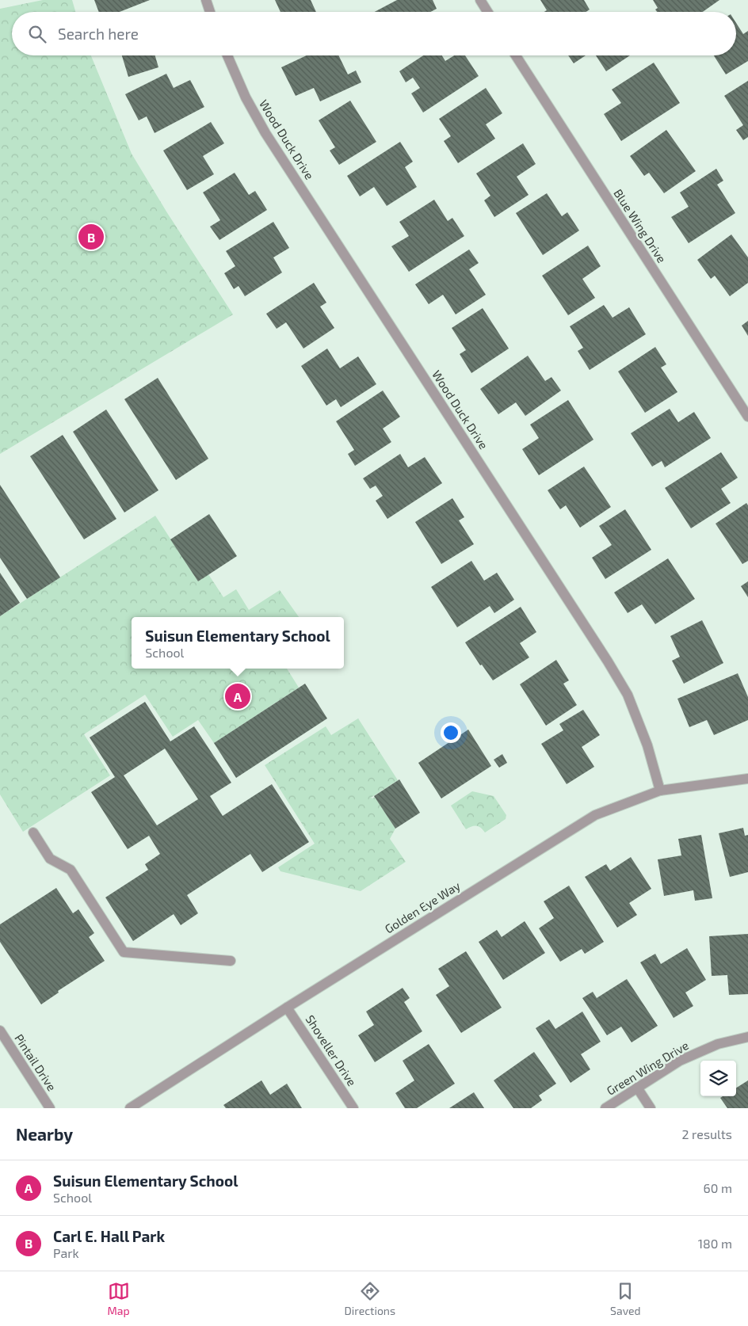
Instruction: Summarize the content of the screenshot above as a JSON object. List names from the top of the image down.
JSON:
{
  "streets": {
    "street": [
      "Wood Duck Drive",
      "Blue Wing Drive",
      "Golden Eye Way",
      "Shoveller Drive",
      "Pintail Drive",
      "Green Wing Drive"
    ]
  },
  "crossings": [
    ["Wood Duck Drive", "Golden Eye Way"],
    ["Golden Eye Way", "Shoveller Drive"]
  ],
  "page": {
    "search": "Search here",
    "pins": ["B", "A"],
    "popup": ["Suisun Elementary School", "School"],
    "heading": ["Nearby", "2 results"],
    "list": [
      {
        "mark": "A",
        "name": "Suisun Elementary School",
        "note": "School",
        "value": "60 m"
      },
      {
        "mark": "B",
        "name": "Carl E. Hall Park",
        "note": "Park",
        "value": "180 m"
      }
    ],
    "nav": ["Map", "Directions", "Saved"]
  }
}
